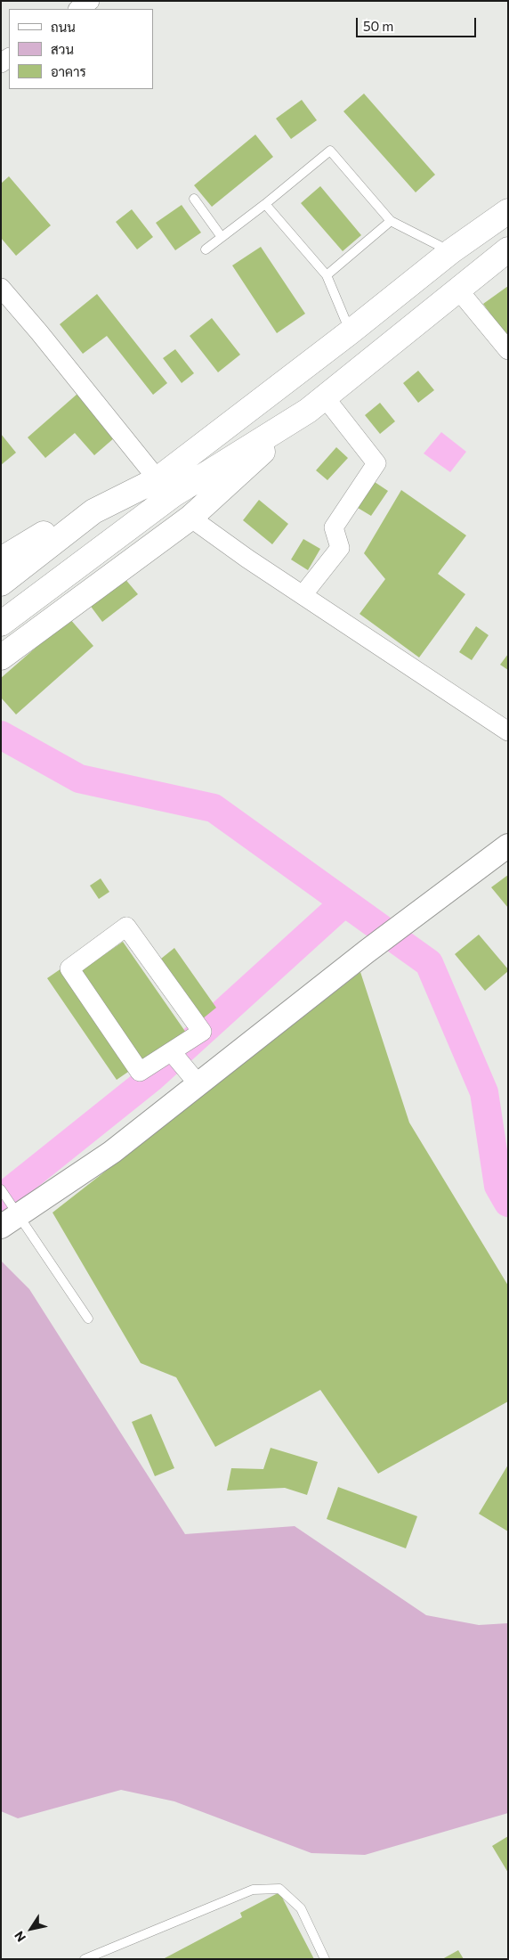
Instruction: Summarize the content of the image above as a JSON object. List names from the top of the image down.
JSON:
{
  "legend": ["ถนน", "สวน", "อาคาร"],
  "scale_bar": "50 m",
  "north": "bottom left"
}
